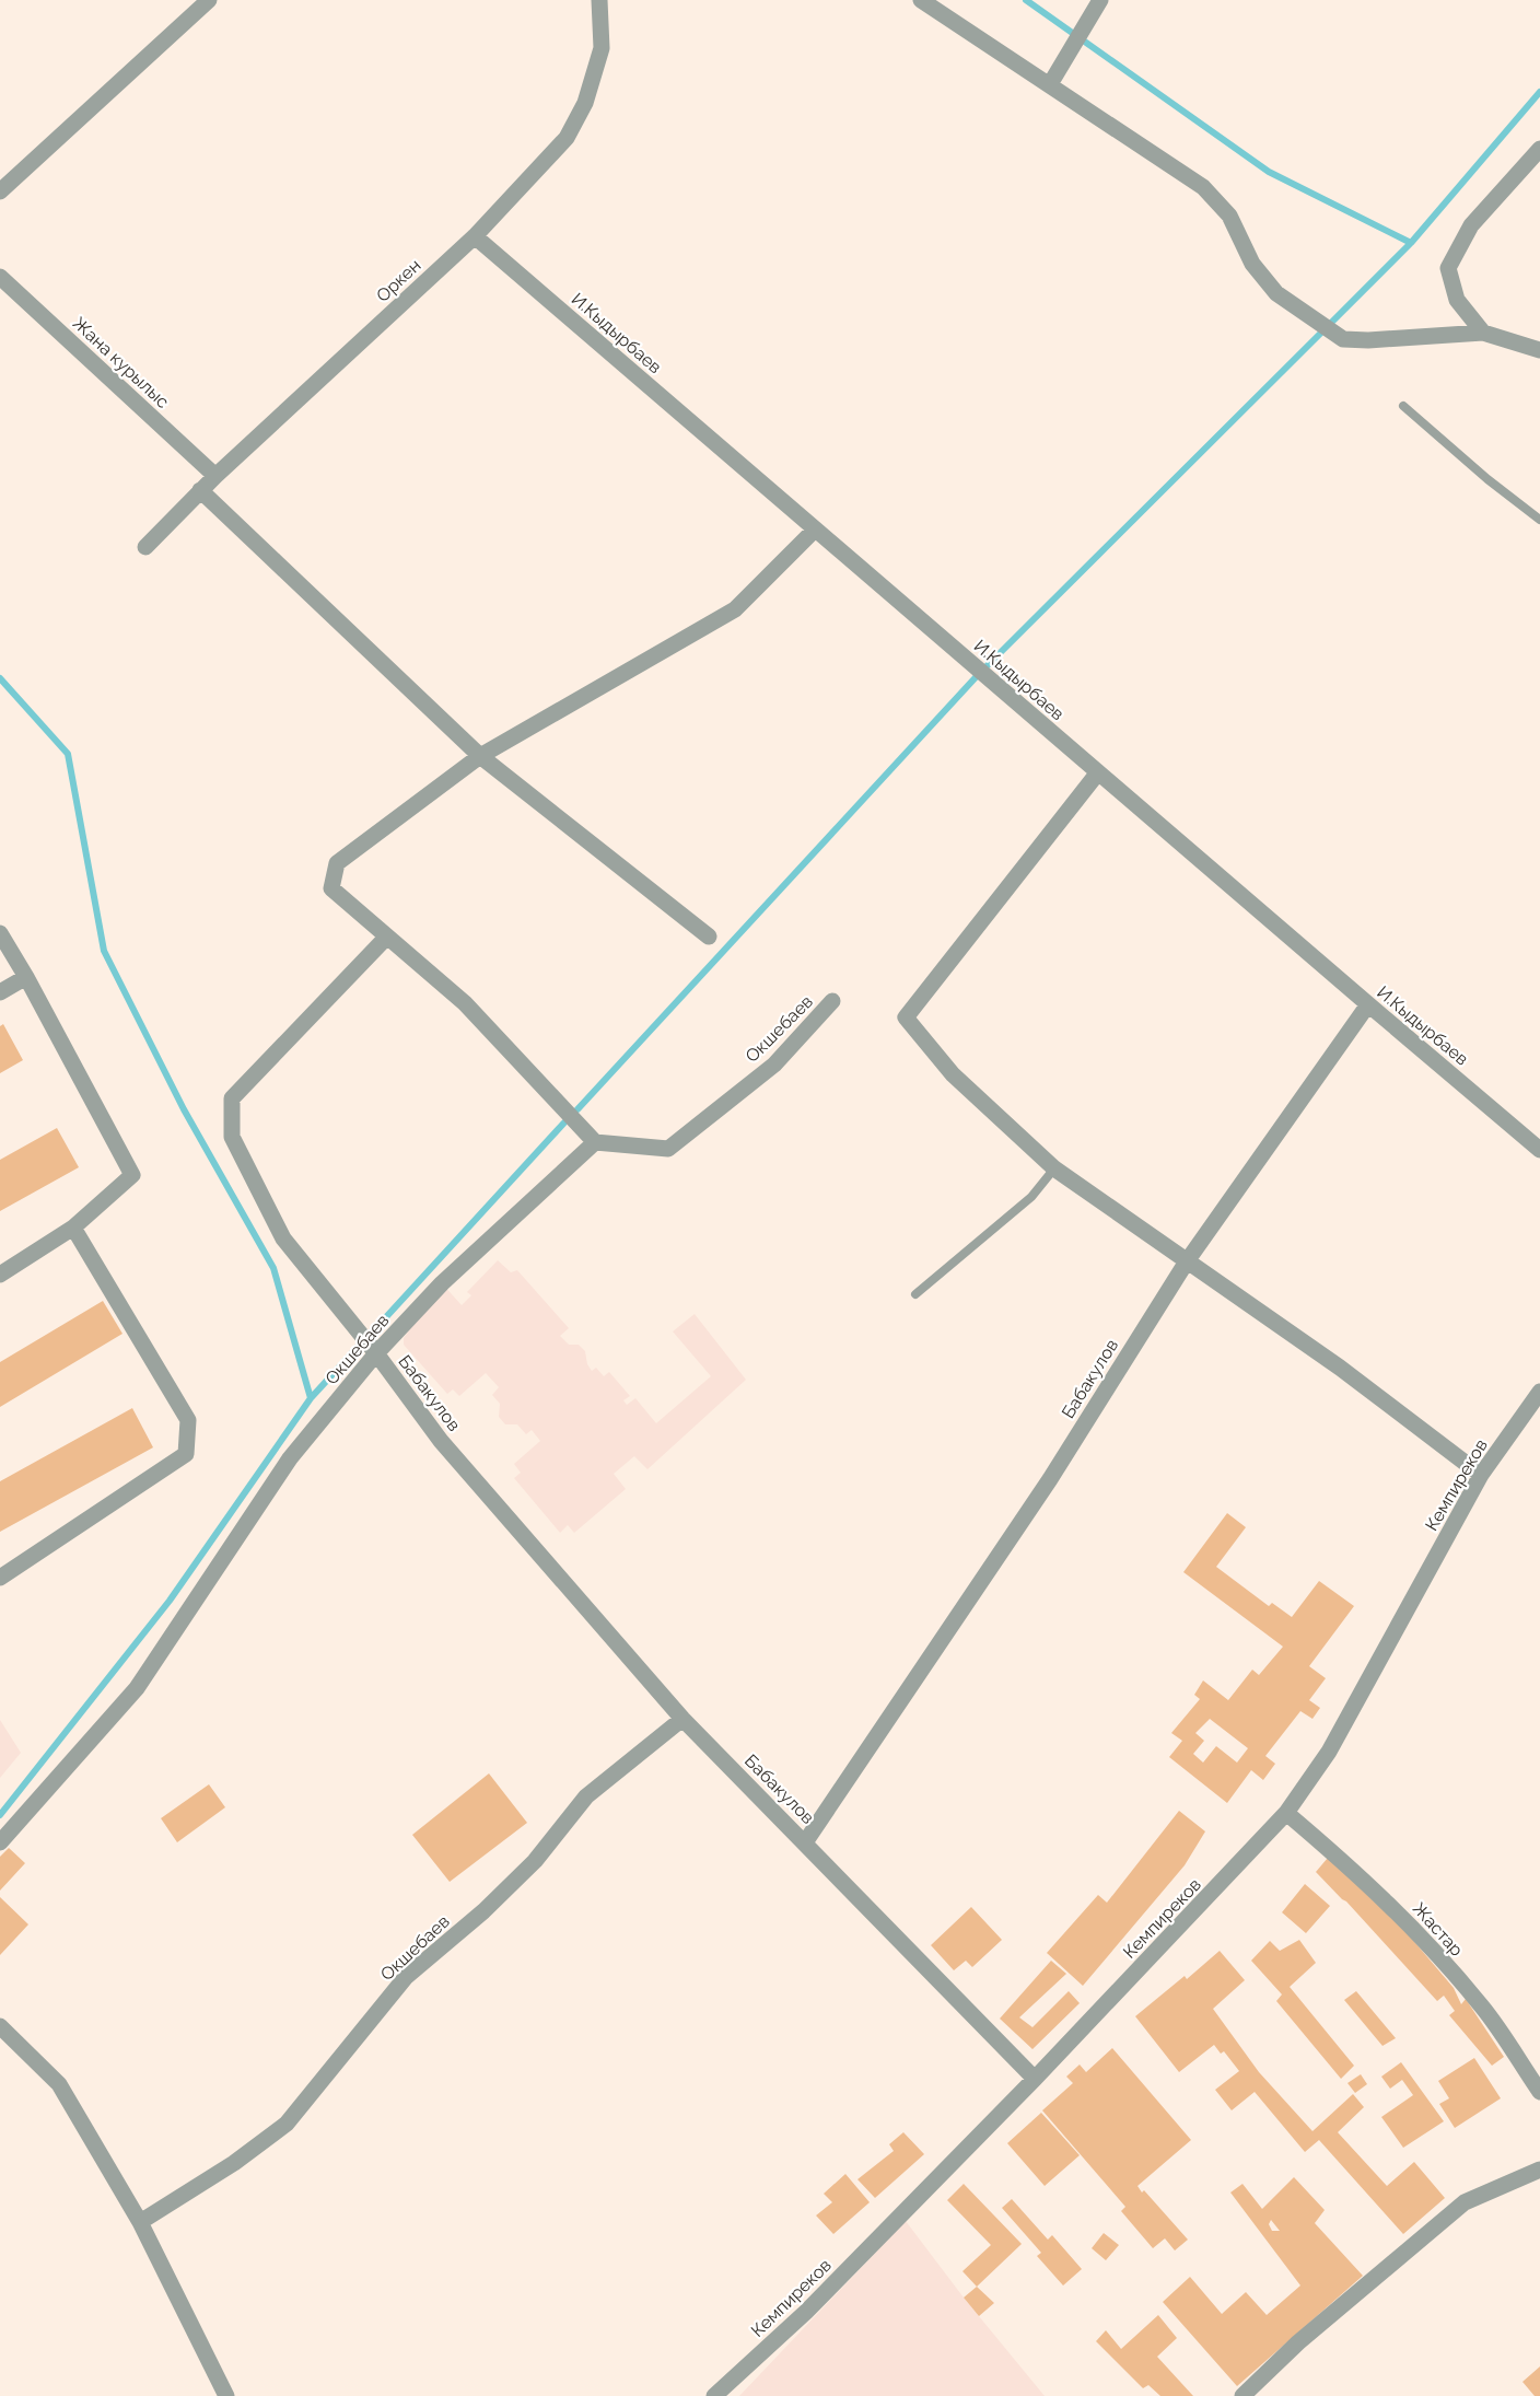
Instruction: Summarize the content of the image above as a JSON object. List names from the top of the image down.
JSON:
{
  "streets": {
    "street": [
      "Оркен",
      "И.Кыдырбаев",
      "Жана курылыс",
      "Окшебаев",
      "Бабакулов",
      "Кемпиреков",
      "Жастар"
    ]
  },
  "crossings": [
    ["Оркен", "И.Кыдырбаев"],
    ["Оркен", "Жана курылыс"],
    ["И.Кыдырбаев", "Бабакулов"],
    ["Окшебаев", "Бабакулов"],
    ["Бабакулов", "Кемпиреков"],
    ["Кемпиреков", "Жастар"]
  ]
}
